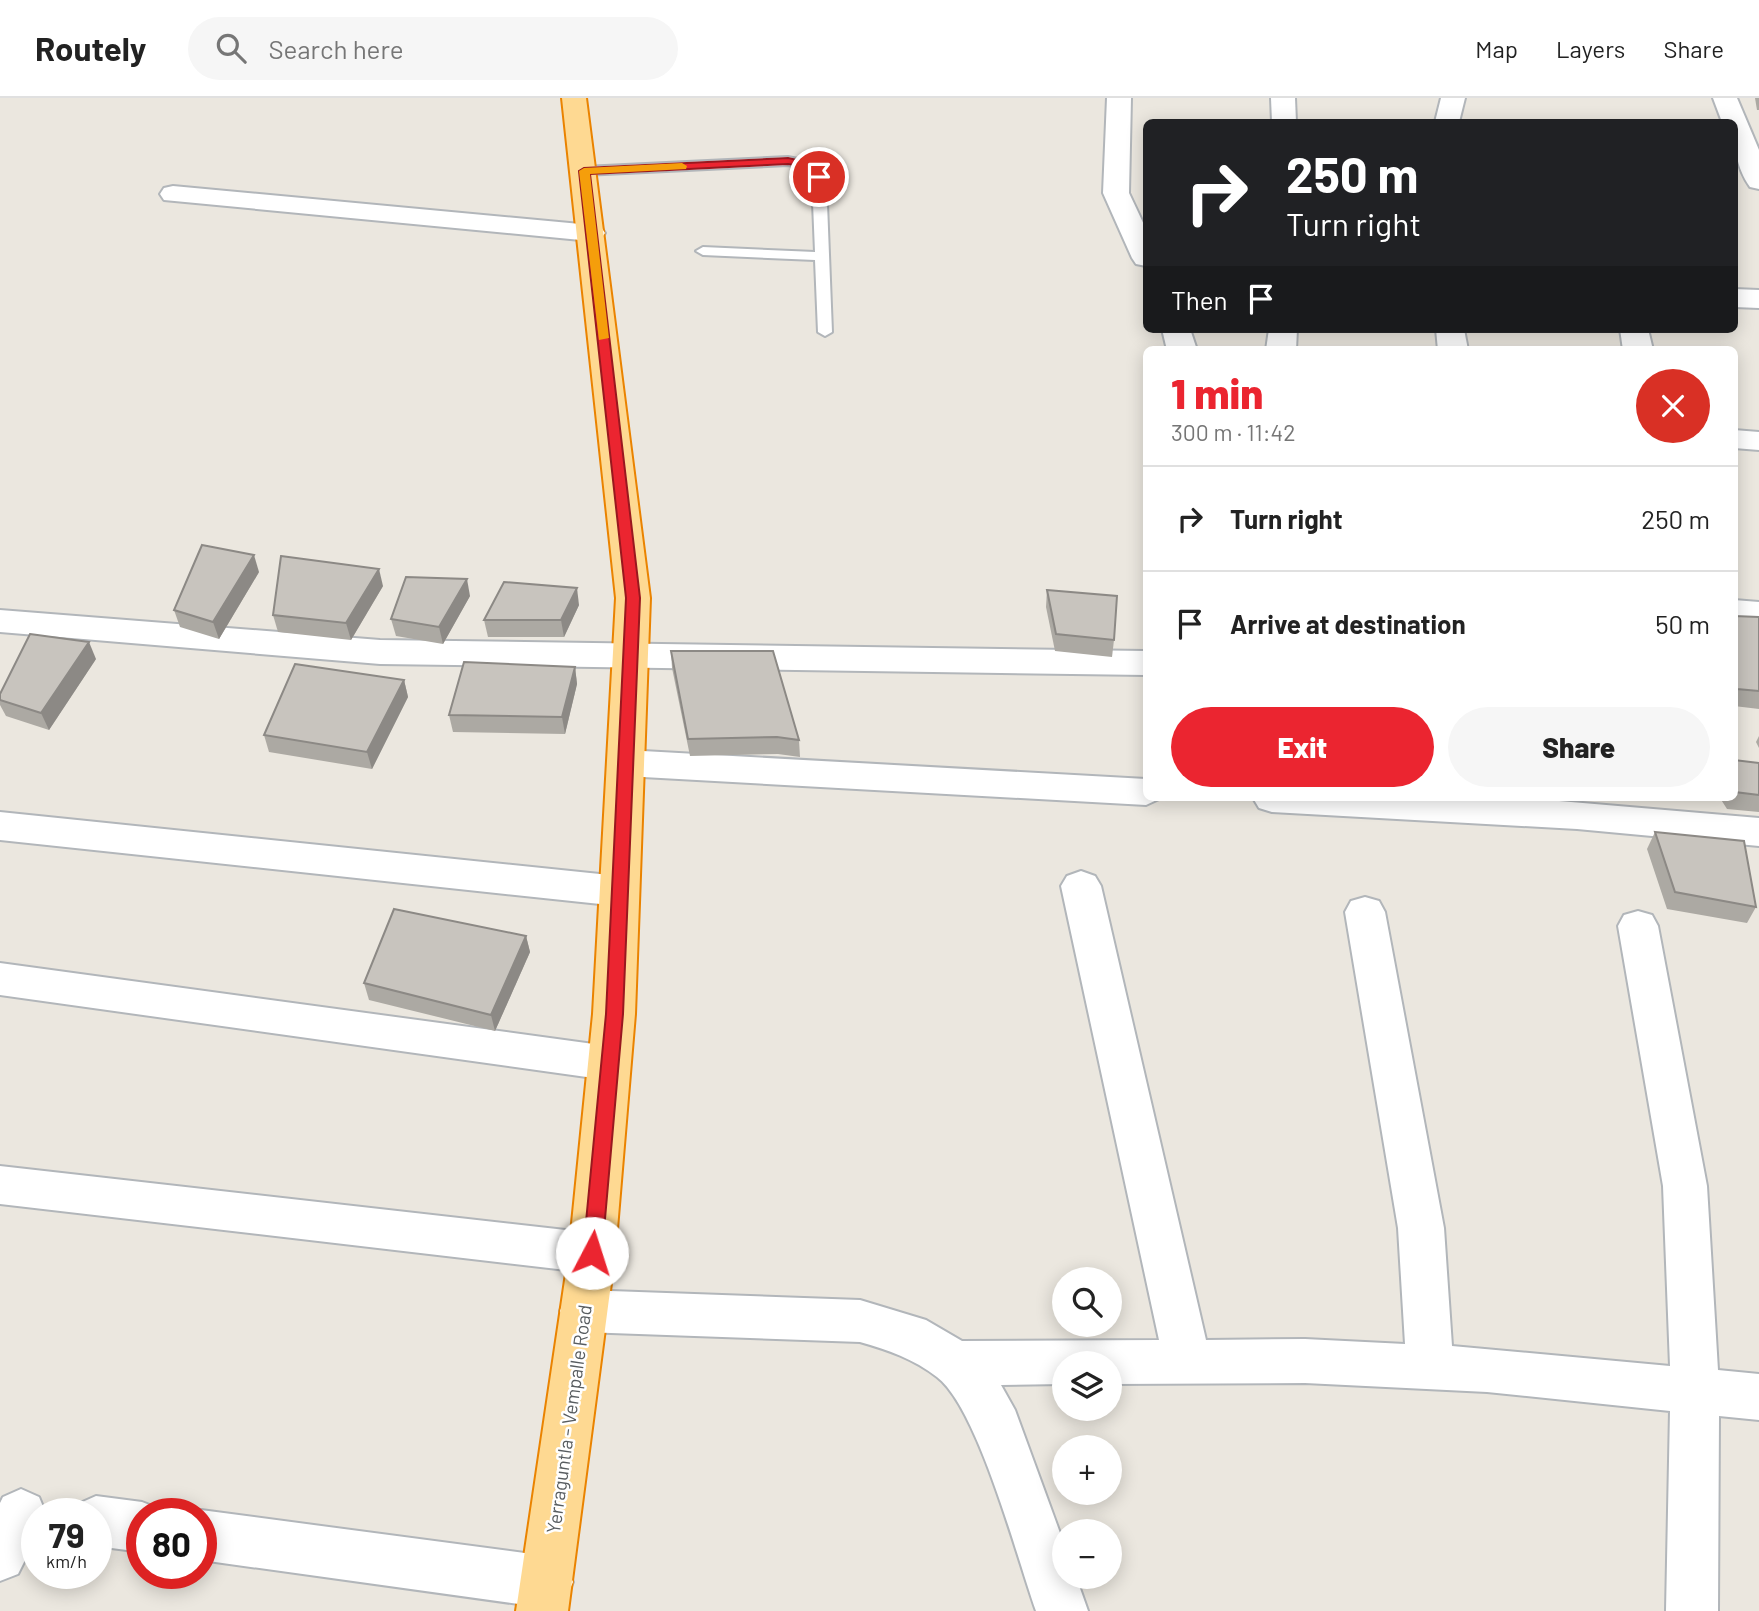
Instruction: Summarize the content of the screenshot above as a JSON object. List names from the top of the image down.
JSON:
{
  "streets": {
    "highway": ["Yerraguntla - Vempalle Road"]
  },
  "page": {
    "header": "Routely",
    "search": "Search here",
    "nav": ["Map", "Layers", "Share"],
    "turn": ["250 m", "Turn right"],
    "then": "Then",
    "heading": ["1 min", "300 m · 11:42"],
    "list": [
      {
        "name": "Turn right",
        "value": "250 m"
      },
      {
        "name": "Arrive at destination",
        "value": "50 m"
      }
    ],
    "buttons": ["Exit", "Share"],
    "map_buttons": ["+", "−"],
    "speed": "79 km/h",
    "limit": "80"
  }
}
